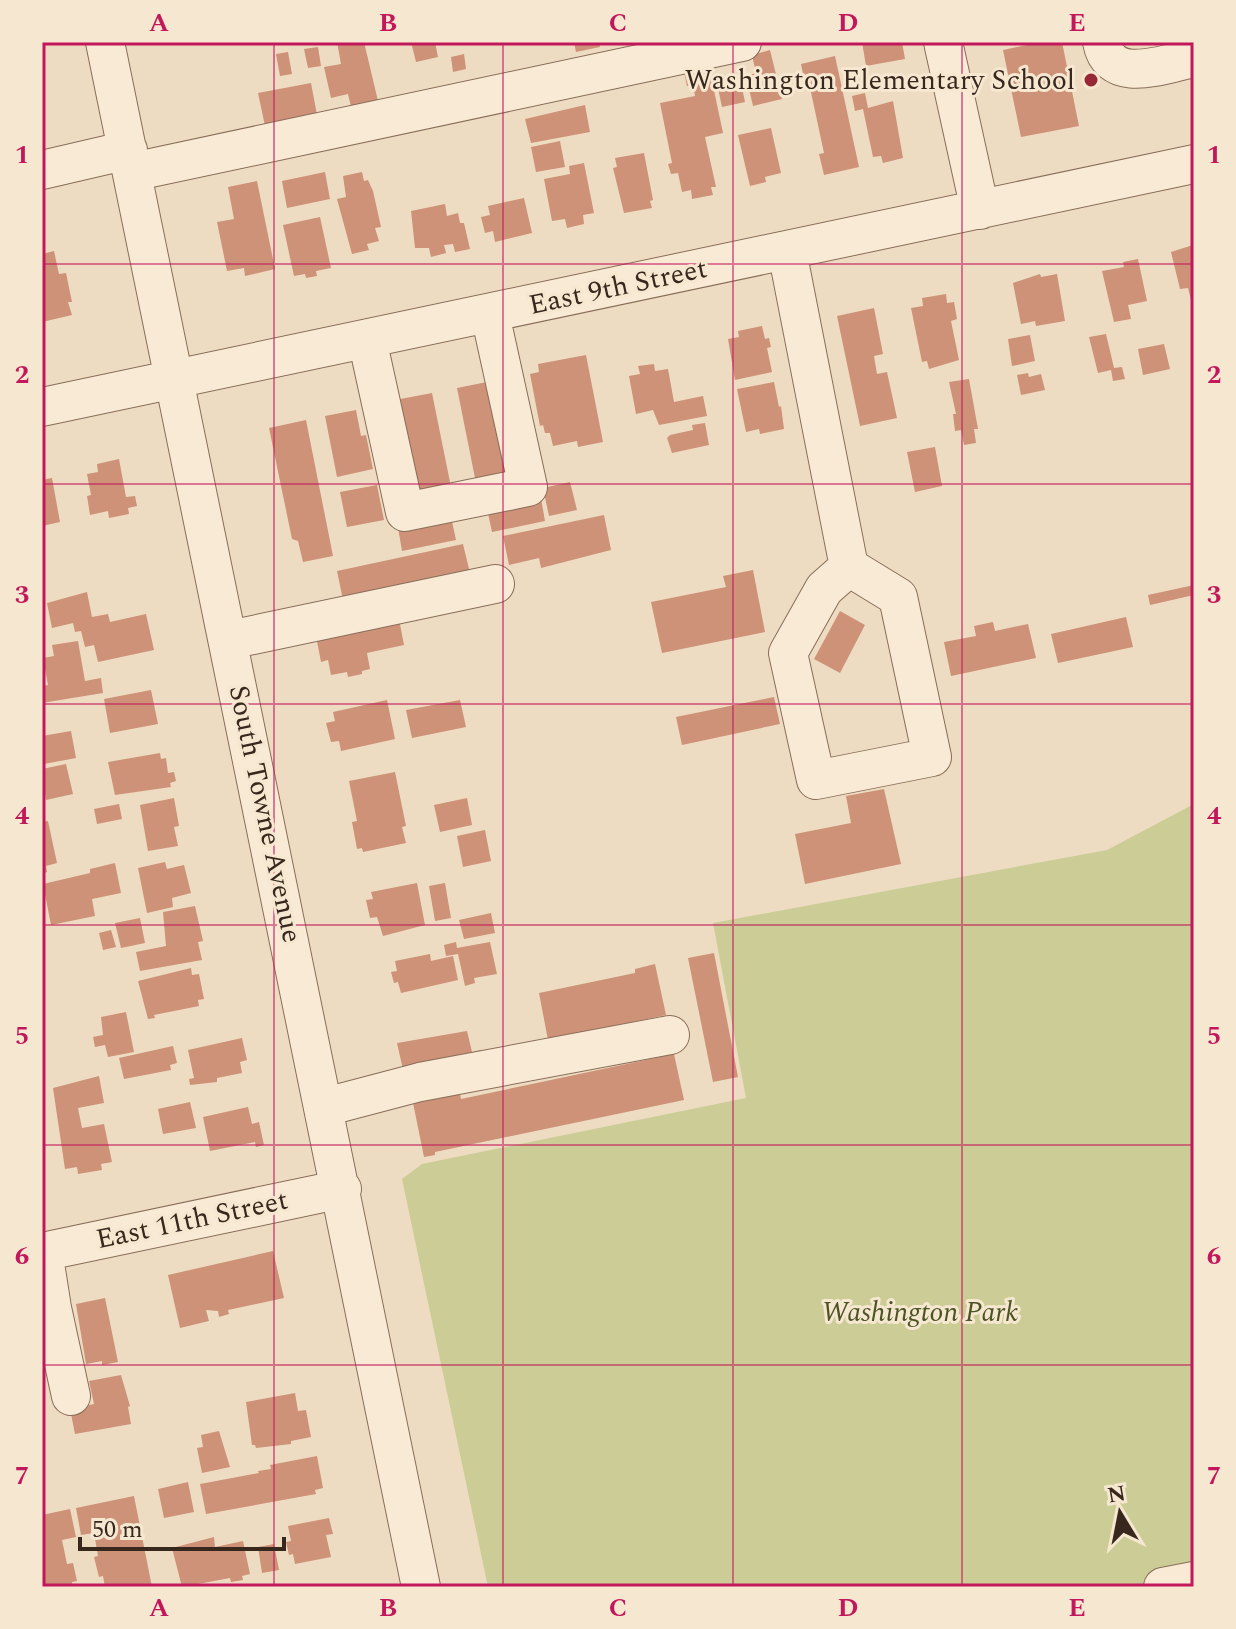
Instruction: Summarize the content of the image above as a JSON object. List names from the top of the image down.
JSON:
{
  "streets": {
    "street": ["East 9th Street", "South Towne Avenue", "East 11th Street"]
  },
  "crossings": [
    ["East 9th Street", "South Towne Avenue"],
    ["South Towne Avenue", "East 11th Street"]
  ],
  "parks": ["Washington Park"],
  "places": ["Washington Elementary School"],
  "scale_bar": "50 m",
  "north": "top",
  "grid": {
    "columns": [
      "A",
      "B",
      "C",
      "D",
      "E"
    ],
    "rows": [
      "1",
      "2",
      "3",
      "4",
      "5",
      "6",
      "7"
    ]
  }
}
